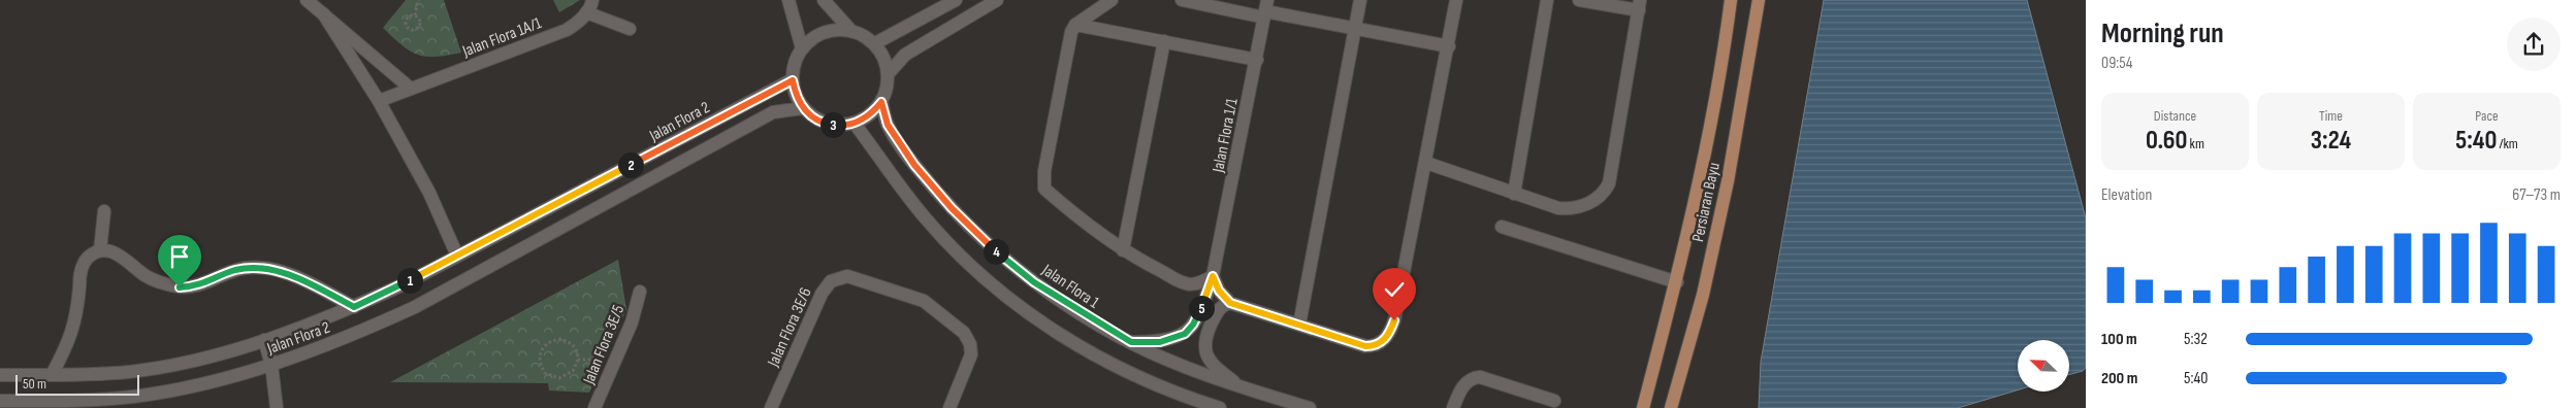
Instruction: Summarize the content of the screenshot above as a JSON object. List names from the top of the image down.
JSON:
{
  "streets": {
    "main road": ["Persiaran Bayu"],
    "street": [
      "Jalan Flora 1A/1",
      "Jalan Flora 2",
      "Jalan Flora 1/1",
      "Jalan Flora 1",
      "Jalan Flora 3E/6",
      "Jalan Flora 3E/5"
    ]
  },
  "crossings": [
    ["Jalan Flora 2", "Jalan Flora 1"],
    ["Jalan Flora 1/1", "Jalan Flora 1"]
  ],
  "scale_bar": "50 m",
  "north": "top left",
  "page": {
    "heading": ["Morning run", "09:54"],
    "stats": [
      ["Distance", "0.60 km"],
      ["Time", "3:24"],
      ["Pace", "5:40 /km"]
    ],
    "pins": [
      "3",
      "2",
      "4",
      "1",
      "5"
    ],
    "chart": ["Elevation", "67–73 m"],
    "list": [
      {
        "name": "100 m",
        "note": "5:32"
      },
      {
        "name": "200 m",
        "note": "5:40"
      }
    ],
    "scale": "50 m"
  }
}
